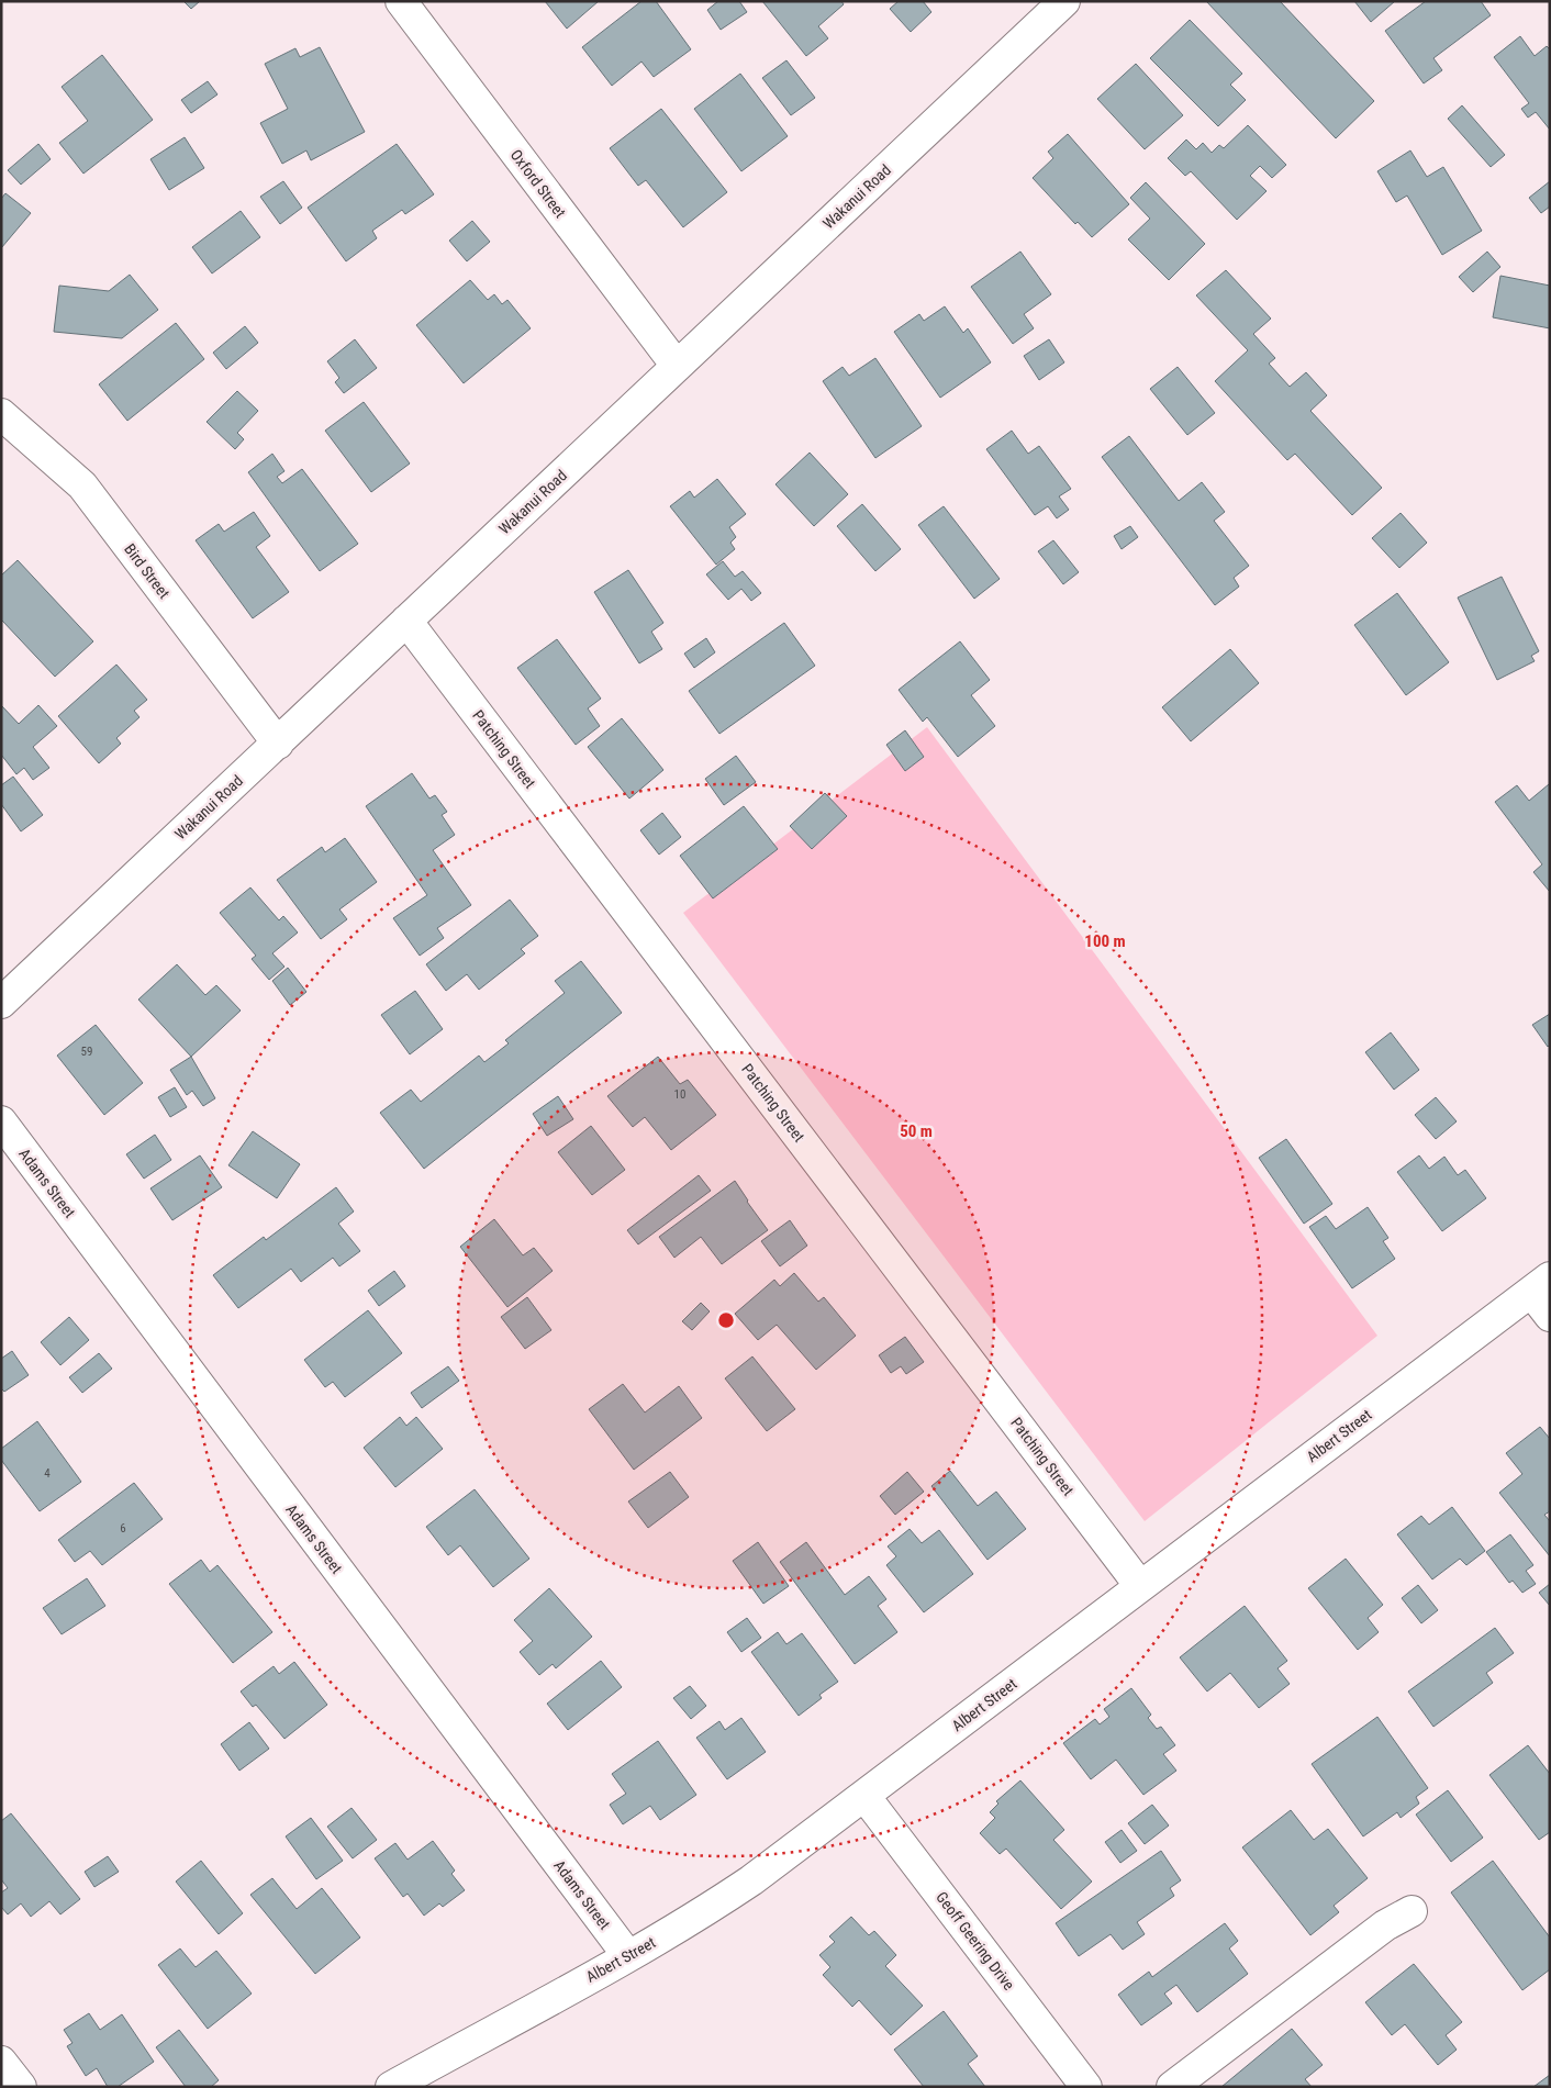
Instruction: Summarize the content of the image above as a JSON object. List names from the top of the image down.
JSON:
{
  "streets": {
    "street": [
      "Oxford Street",
      "Wakanui Road",
      "Bird Street",
      "Patching Street",
      "Adams Street",
      "Albert Street",
      "Geoff Geering Drive"
    ]
  },
  "crossings": [
    ["Oxford Street", "Wakanui Road"],
    ["Wakanui Road", "Bird Street"],
    ["Wakanui Road", "Patching Street"],
    ["Patching Street", "Albert Street"],
    ["Adams Street", "Albert Street"],
    ["Albert Street", "Geoff Geering Drive"]
  ],
  "house_numbers": [
    "59",
    "10",
    "4",
    "6"
  ],
  "rings": ["100 m", "50 m"]
}
